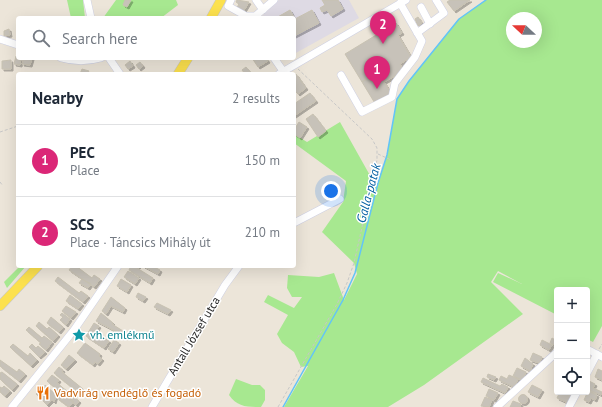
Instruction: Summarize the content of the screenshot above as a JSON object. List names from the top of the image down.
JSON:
{
  "streets": {
    "street": ["Antall József utca"]
  },
  "water": ["Galla-patak"],
  "places": {
    "place": ["vh. emlékmű"],
    "restaurant": ["Vadvirág vendéglő és fogadó"]
  },
  "north": "left",
  "page": {
    "pins": ["2", "1"],
    "search": "Search here",
    "heading": ["Nearby", "2 results"],
    "list": [
      {
        "mark": "1",
        "name": "PEC",
        "note": "Place",
        "value": "150 m"
      },
      {
        "mark": "2",
        "name": "SCS",
        "note": "Place · Táncsics Mihály út",
        "value": "210 m"
      }
    ],
    "map_buttons": ["+", "−"]
  }
}
